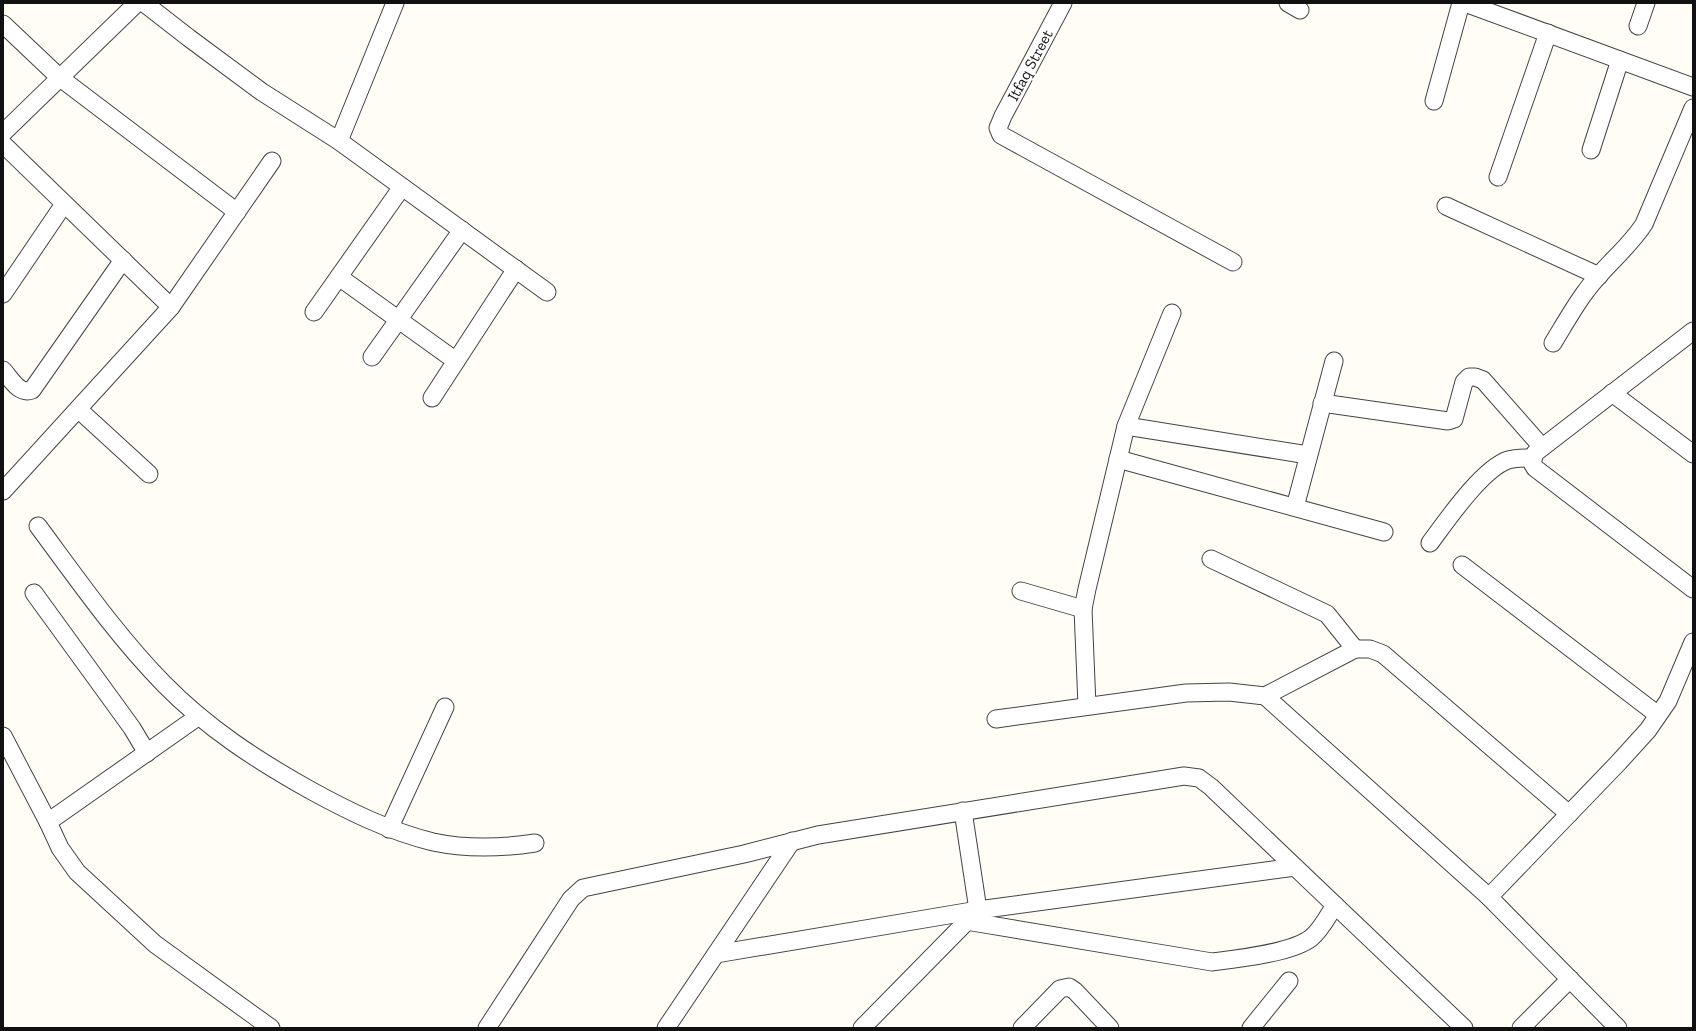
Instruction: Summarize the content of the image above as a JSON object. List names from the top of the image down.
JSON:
{
  "streets": {
    "street": ["Itfaq Street"]
  }
}
